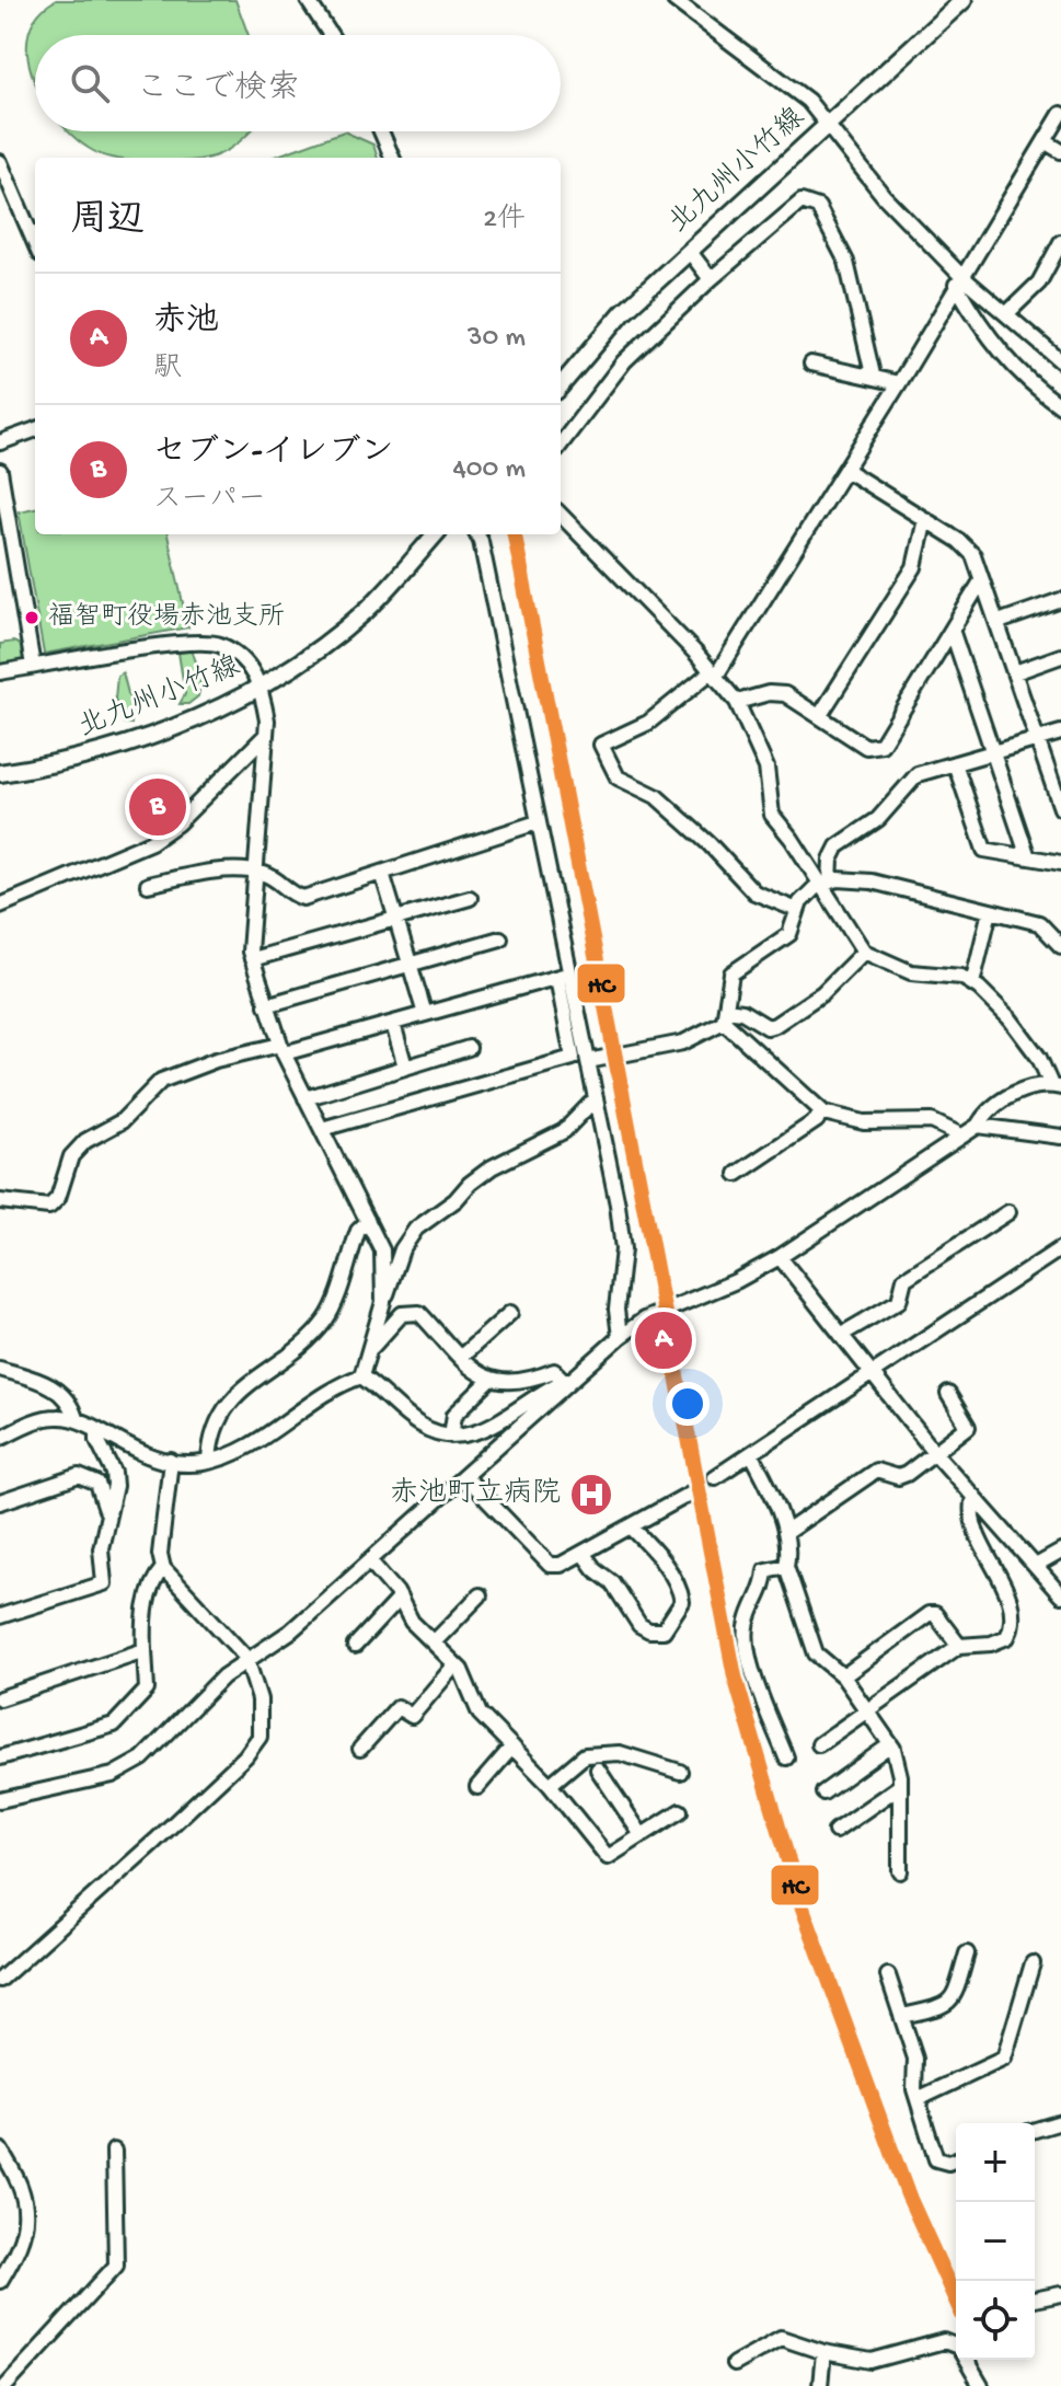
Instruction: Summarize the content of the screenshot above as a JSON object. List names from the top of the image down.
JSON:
{
  "streets": {
    "main road": ["北九州小竹線"]
  },
  "places": {
    "other": ["福智町役場赤池支所"],
    "hospital": ["赤池町立病院"]
  },
  "lines": ["transit line HC"],
  "page": {
    "search": "ここで検索",
    "heading": ["周辺", "2件"],
    "list": [
      {
        "mark": "A",
        "name": "赤池",
        "note": "駅",
        "value": "30 m"
      },
      {
        "mark": "B",
        "name": "セブン-イレブン",
        "note": "スーパー",
        "value": "400 m"
      }
    ],
    "pins": ["B", "A"],
    "map_buttons": ["+", "−"]
  }
}
